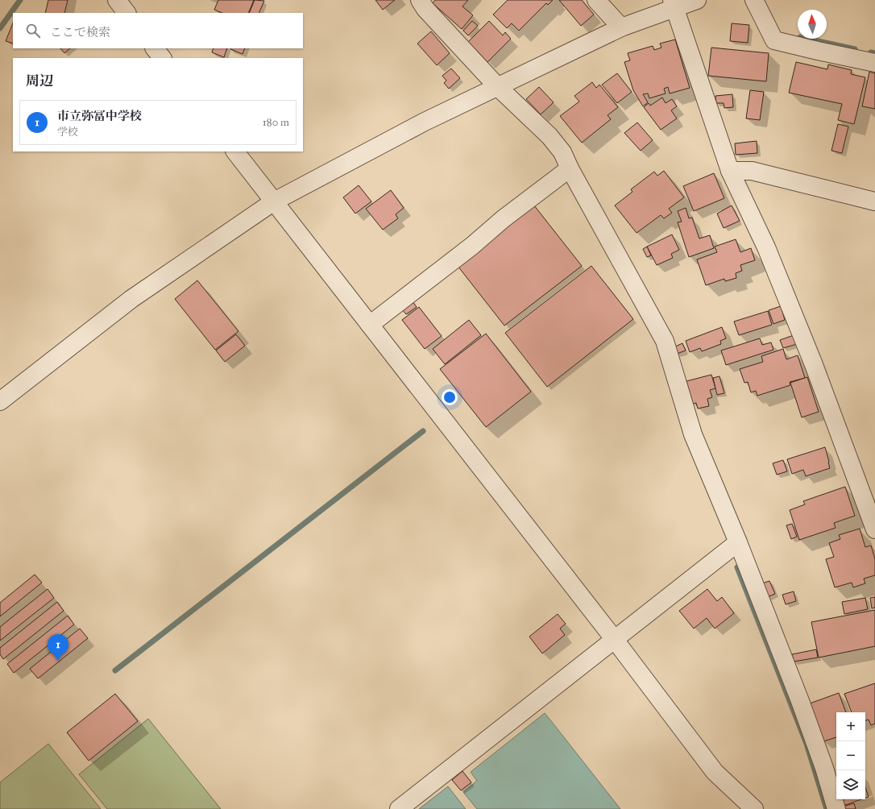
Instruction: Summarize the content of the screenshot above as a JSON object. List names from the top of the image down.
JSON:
{
  "north": "top",
  "page": {
    "search": "ここで検索",
    "heading": "周辺",
    "list": [
      {
        "mark": "1",
        "name": "市立弥冨中学校",
        "note": "学校",
        "value": "180 m"
      }
    ],
    "pins": "1",
    "map_buttons": ["+", "−"]
  }
}
